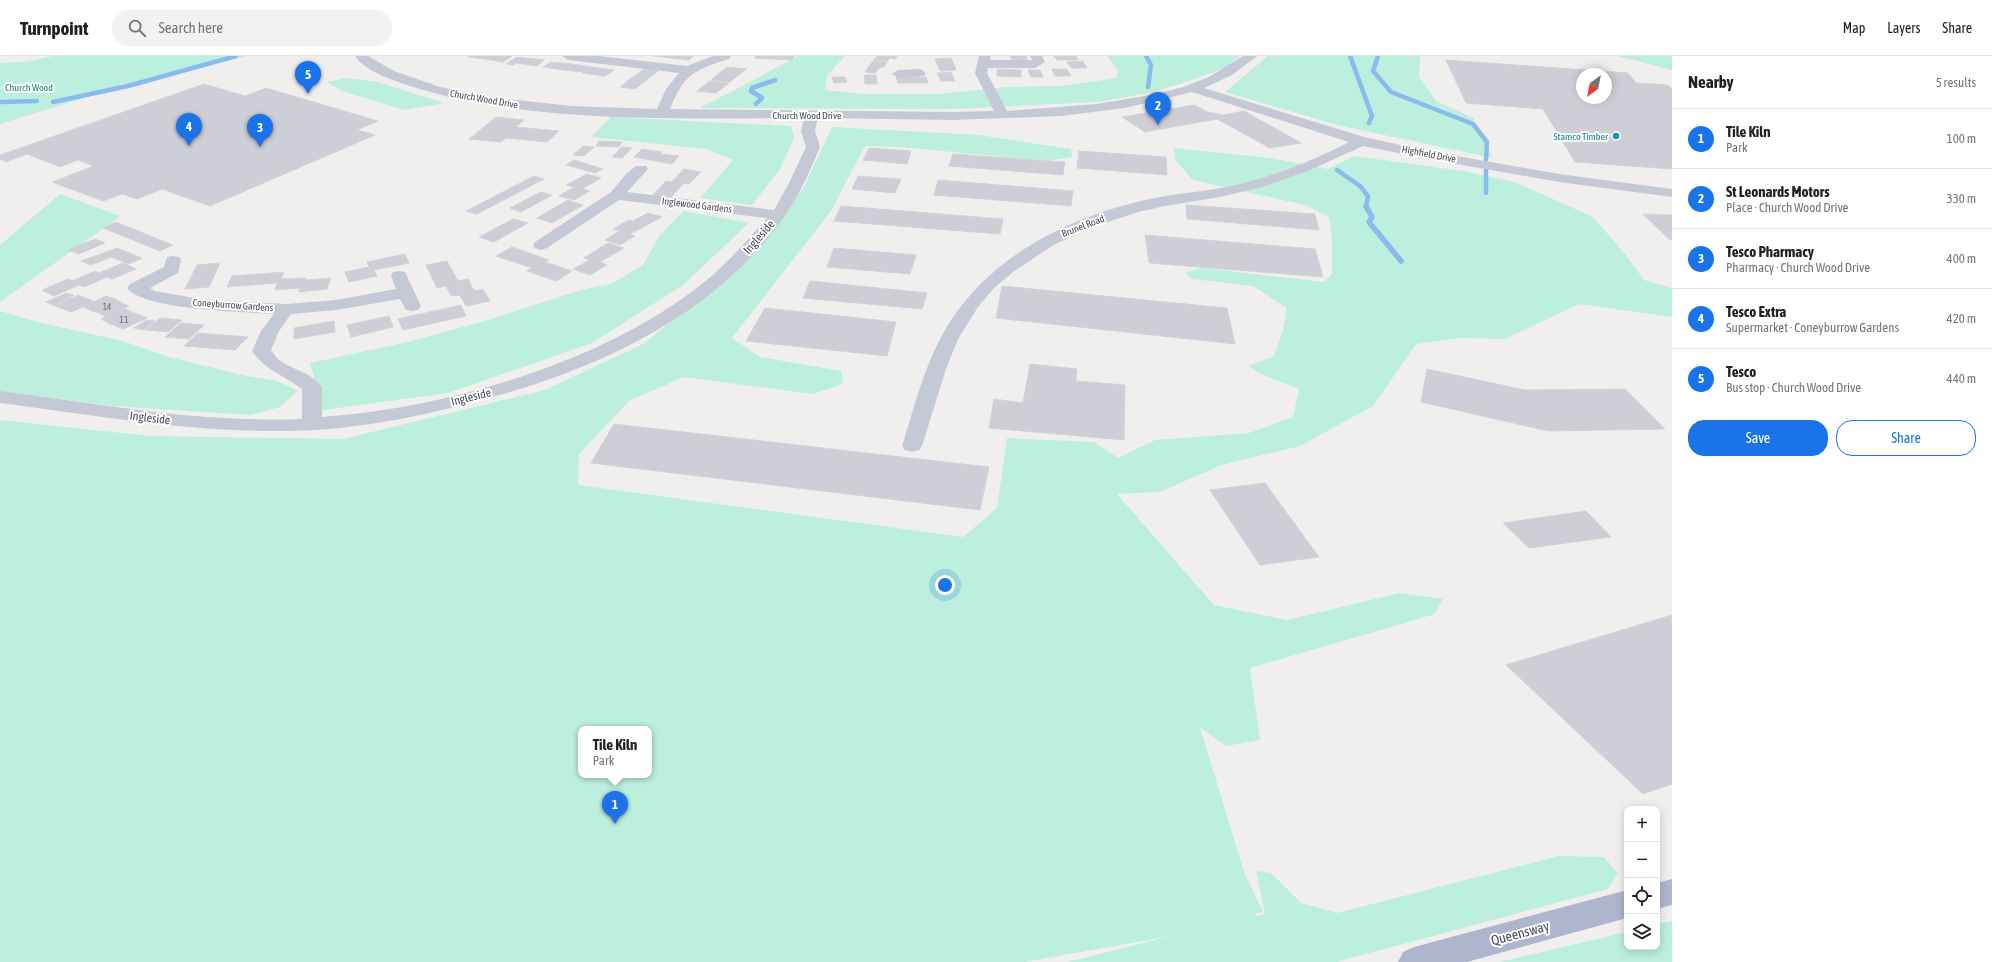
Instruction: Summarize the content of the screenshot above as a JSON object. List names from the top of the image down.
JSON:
{
  "streets": {
    "main road": ["Queensway"],
    "street": [
      "Church Wood Drive",
      "Highfield Drive",
      "Inglewood Gardens",
      "Brunel Road",
      "Ingleside",
      "Coneyburrow Gardens"
    ]
  },
  "crossings": [
    ["Church Wood Drive", "Highfield Drive"],
    ["Church Wood Drive", "Ingleside"],
    ["Highfield Drive", "Brunel Road"],
    ["Inglewood Gardens", "Ingleside"],
    ["Ingleside", "Coneyburrow Gardens"]
  ],
  "parks": ["Church Wood"],
  "places": ["Stamco Timber"],
  "house_numbers": ["14", "11"],
  "north": "bottom left",
  "page": {
    "header": "Turnpoint",
    "search": "Search here",
    "nav": ["Map", "Layers", "Share"],
    "heading": ["Nearby", "5 results"],
    "pins": [
      "5",
      "2",
      "4",
      "3",
      "1"
    ],
    "list": [
      {
        "mark": "1",
        "name": "Tile Kiln",
        "note": "Park",
        "value": "100 m"
      },
      {
        "mark": "2",
        "name": "St Leonards Motors",
        "note": "Place · Church Wood Drive",
        "value": "330 m"
      },
      {
        "mark": "3",
        "name": "Tesco Pharmacy",
        "note": "Pharmacy · Church Wood Drive",
        "value": "400 m"
      },
      {
        "mark": "4",
        "name": "Tesco Extra",
        "note": "Supermarket · Coneyburrow Gardens",
        "value": "420 m"
      },
      {
        "mark": "5",
        "name": "Tesco",
        "note": "Bus stop · Church Wood Drive",
        "value": "440 m"
      }
    ],
    "buttons": ["Save", "Share"],
    "popup": ["Tile Kiln", "Park"],
    "map_buttons": ["+", "−"]
  }
}
